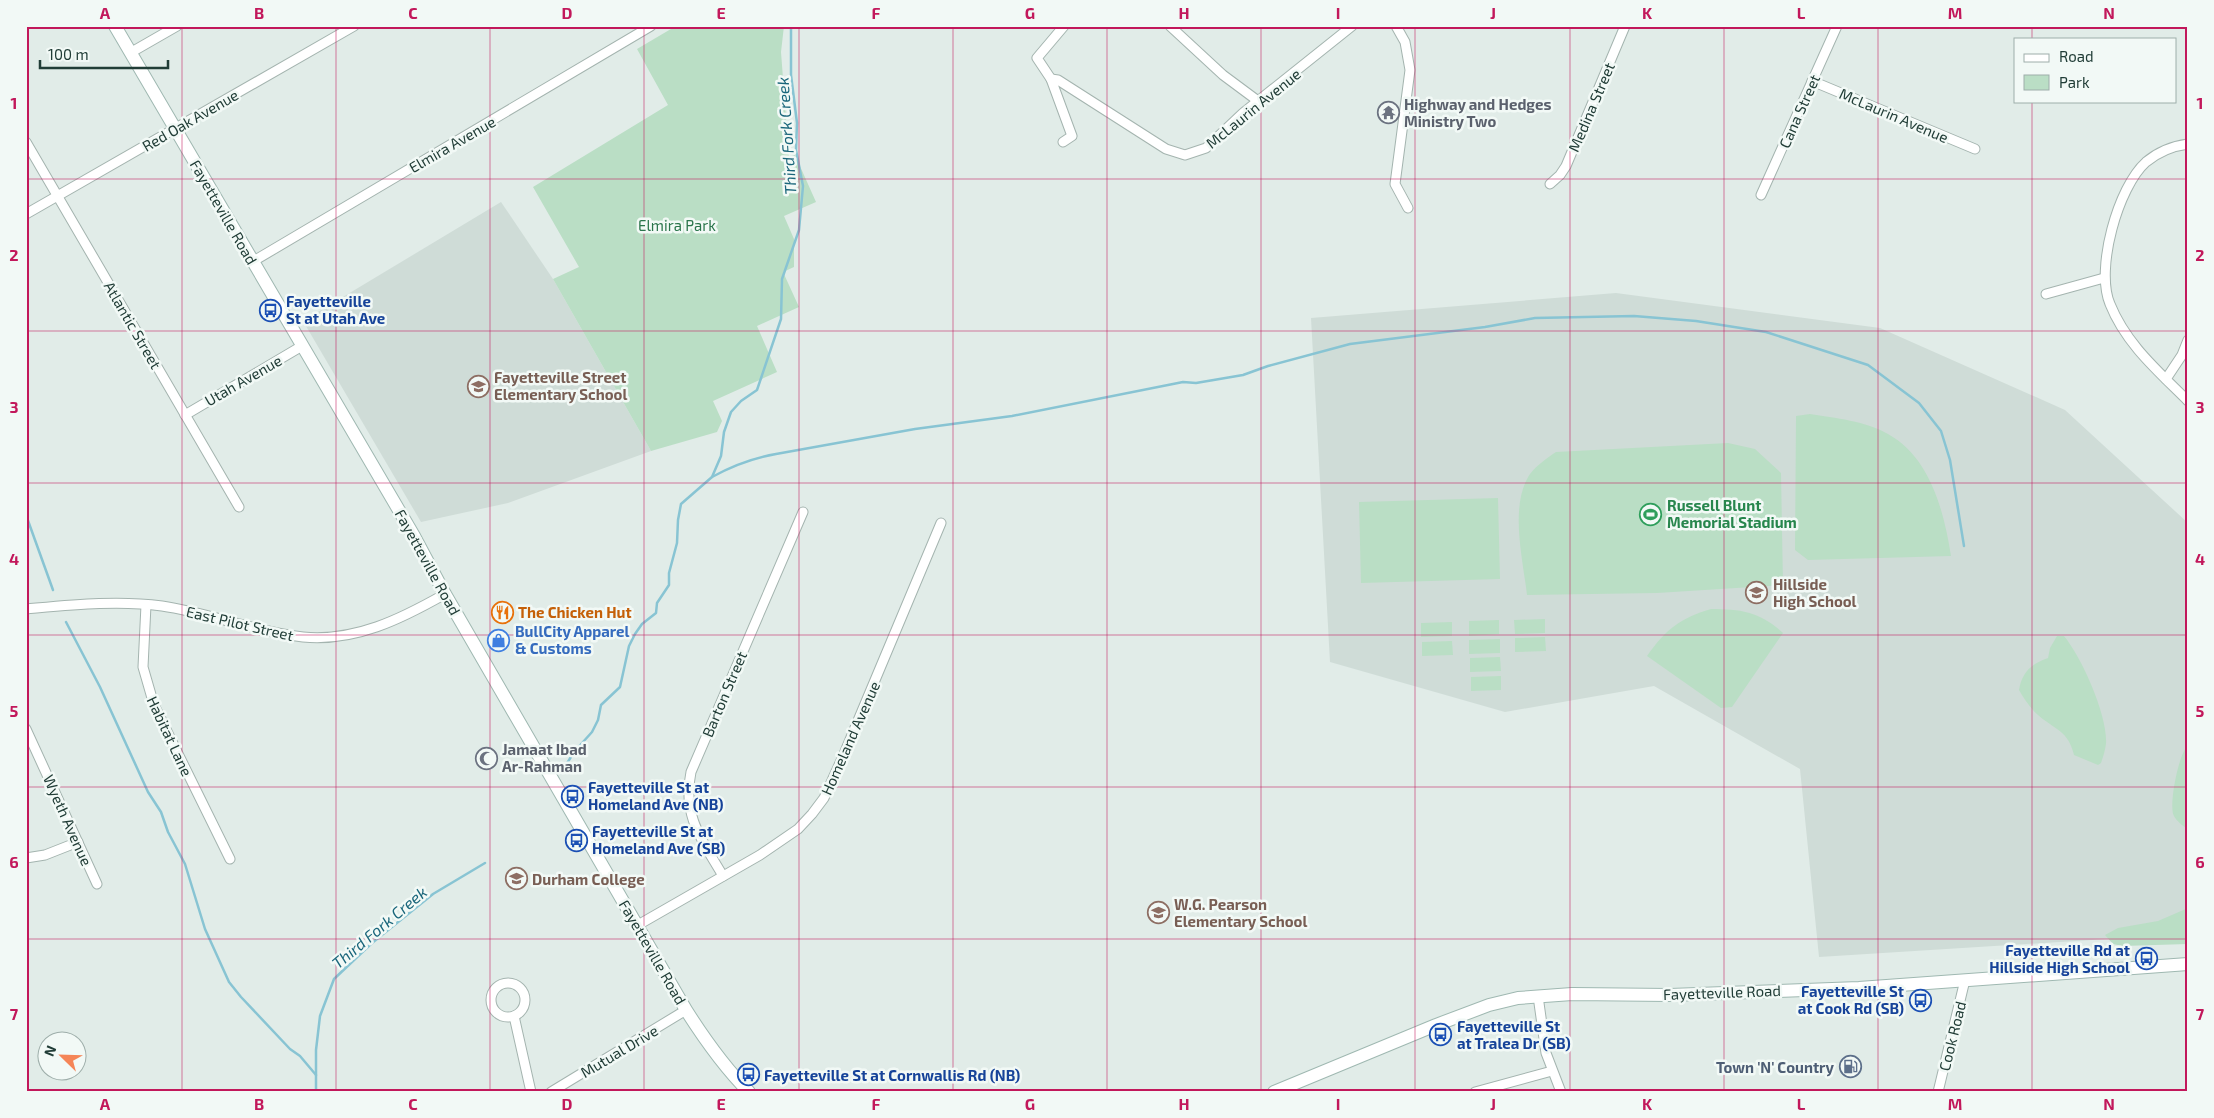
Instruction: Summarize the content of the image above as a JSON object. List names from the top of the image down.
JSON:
{
  "streets": {
    "main road": ["Fayetteville Road"],
    "street": [
      "Medina Street",
      "McLaurin Avenue",
      "Cana Street",
      "Red Oak Avenue",
      "Elmira Avenue",
      "Atlantic Street",
      "Utah Avenue",
      "East Pilot Street",
      "Barton Street",
      "Habitat Lane",
      "Homeland Avenue",
      "Wyeth Avenue",
      "Cook Road",
      "Mutual Drive"
    ]
  },
  "crossings": [
    ["McLaurin Avenue", "Cana Street"],
    ["Red Oak Avenue", "Fayetteville Road"],
    ["Red Oak Avenue", "Atlantic Street"],
    ["Elmira Avenue", "Fayetteville Road"],
    ["Fayetteville Road", "Utah Avenue"],
    ["Fayetteville Road", "East Pilot Street"],
    ["Fayetteville Road", "Homeland Avenue"],
    ["Fayetteville Road", "Cook Road"],
    ["Fayetteville Road", "Mutual Drive"],
    ["Atlantic Street", "Utah Avenue"],
    ["East Pilot Street", "Habitat Lane"],
    ["Barton Street", "Homeland Avenue"]
  ],
  "water": ["Third Fork Creek"],
  "parks": ["Elmira Park"],
  "places": {
    "temple": ["Highway and Hedges Ministry Two"],
    "bus stop": [
      "Fayetteville St at Utah Ave",
      "Fayetteville St at Homeland Ave (NB)",
      "Fayetteville St at Homeland Ave (SB)",
      "Fayetteville Rd at Hillside High School",
      "Fayetteville St at Cook Rd (SB)",
      "Fayetteville St at Tralea Dr (SB)",
      "Fayetteville St at Cornwallis Rd (NB)"
    ],
    "school or university": [
      "Fayetteville Street Elementary School",
      "Hillside High School",
      "Durham College",
      "W.G. Pearson Elementary School"
    ],
    "sports": ["Russell Blunt Memorial Stadium"],
    "restaurant": ["The Chicken Hut"],
    "shop": ["BullCity Apparel & Customs"],
    "mosque": ["Jamaat Ibad Ar-Rahman"],
    "fuel station": ["Town 'N' Country"]
  },
  "legend": ["Road", "Park"],
  "scale_bar": "100 m",
  "north": "top left",
  "grid": {
    "columns": [
      "A",
      "B",
      "C",
      "D",
      "E",
      "F",
      "G",
      "H",
      "I",
      "J",
      "K",
      "L",
      "M",
      "N"
    ],
    "rows": [
      "1",
      "2",
      "3",
      "4",
      "5",
      "6",
      "7"
    ]
  }
}
